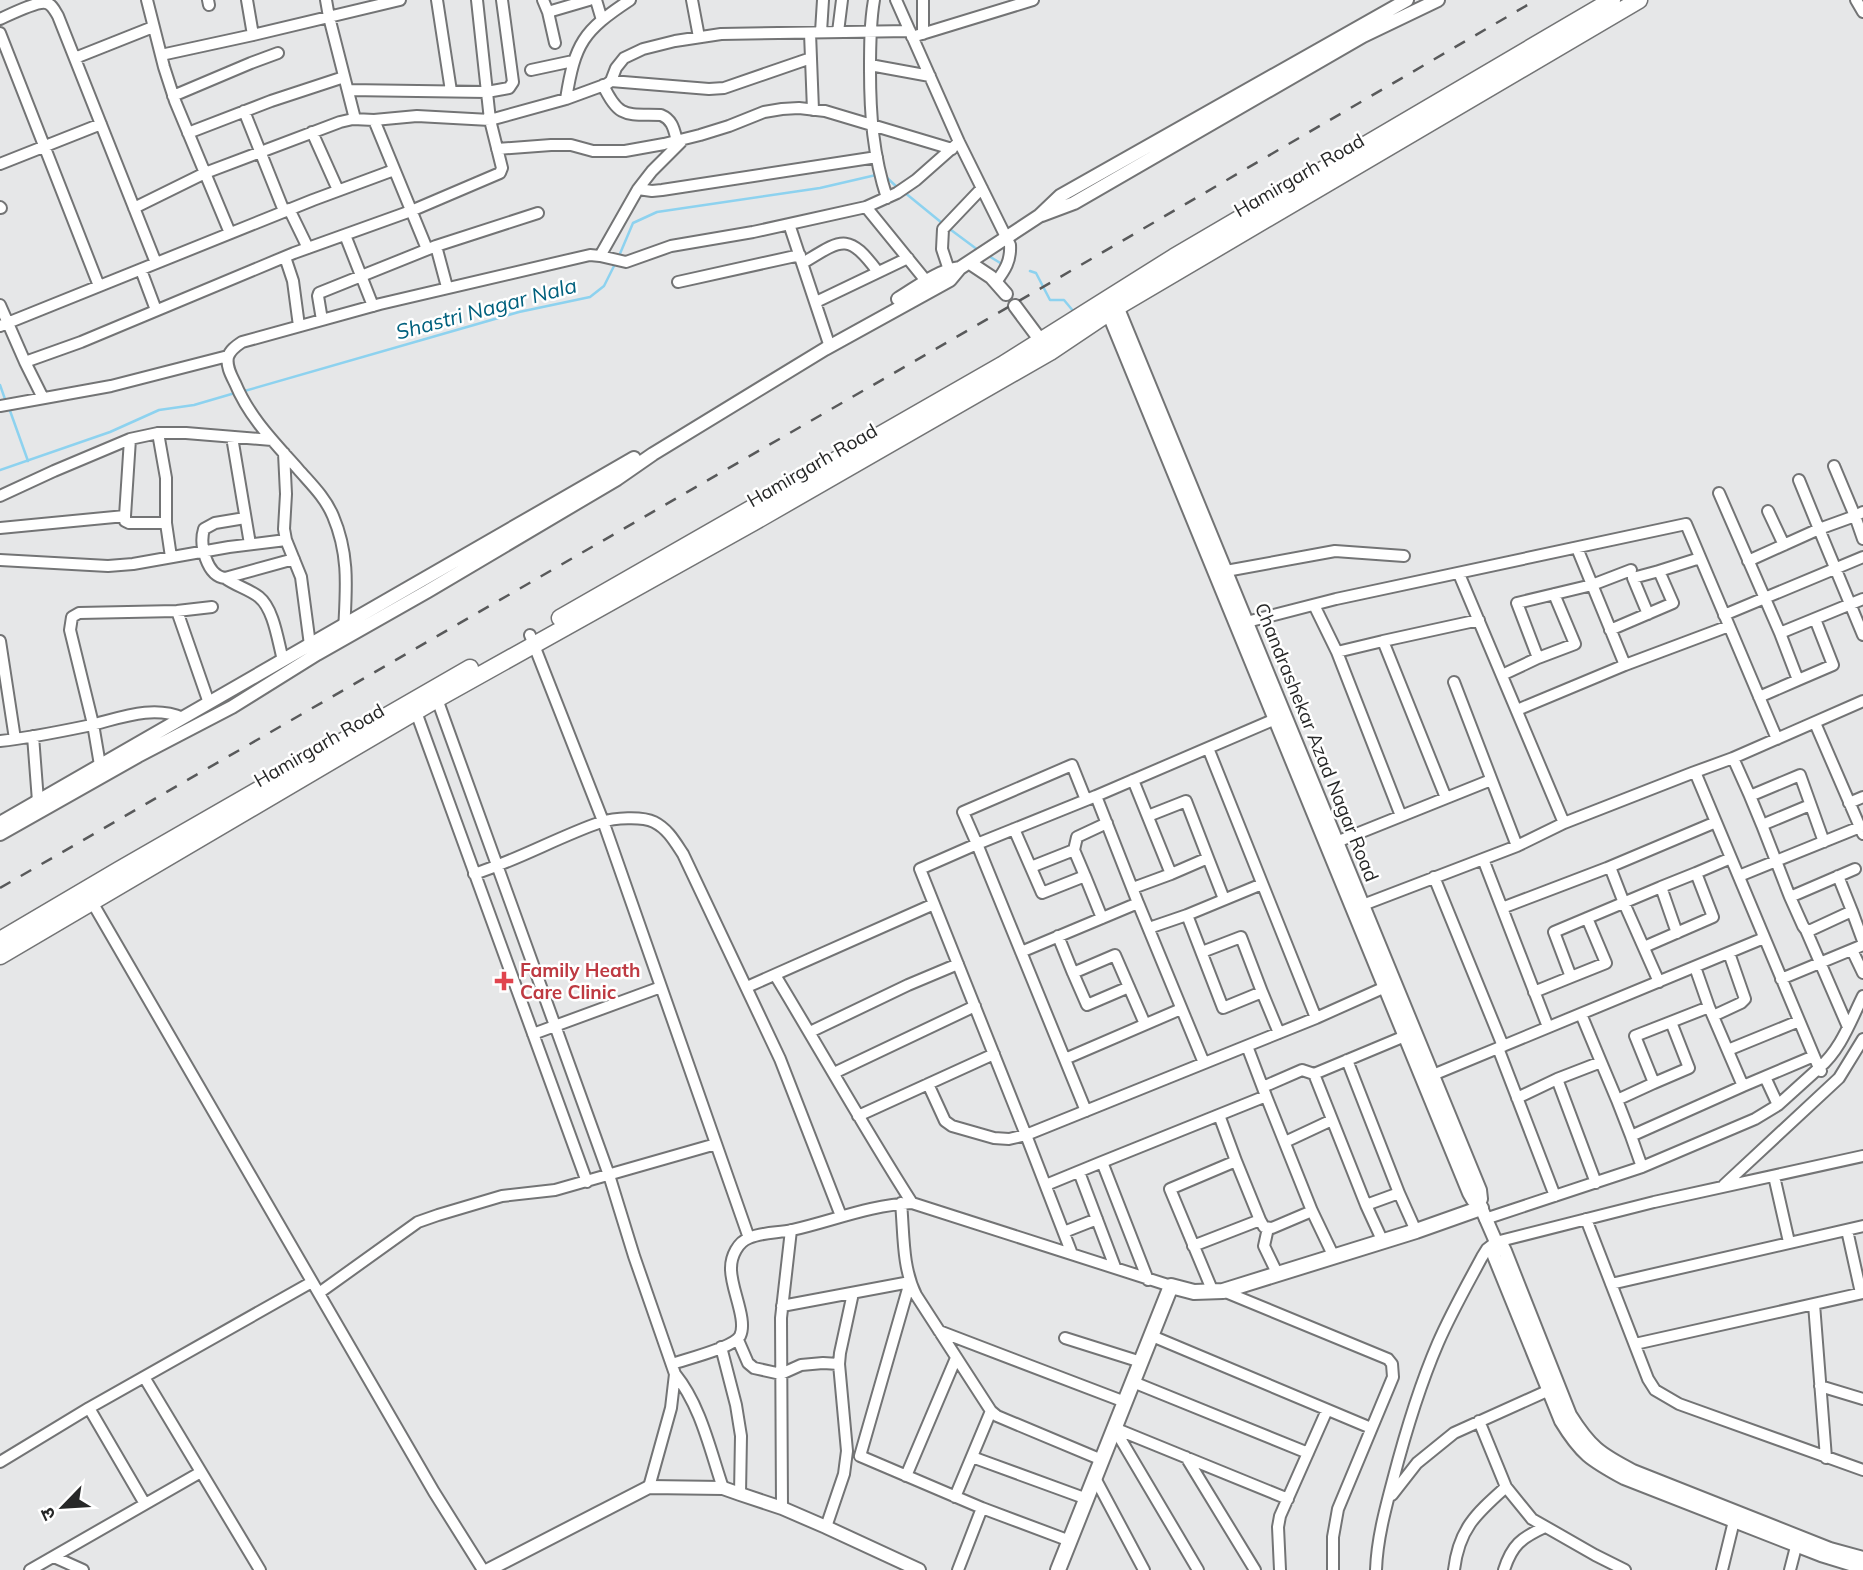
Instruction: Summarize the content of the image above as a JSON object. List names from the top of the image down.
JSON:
{
  "streets": {
    "main road": ["Hamirgarh Road"],
    "street": ["Chandrashekar Azad Nagar Road"]
  },
  "crossings": [
    ["Hamirgarh Road", "Chandrashekar Azad Nagar Road"]
  ],
  "water": ["Shastri Nagar Nala"],
  "places": {
    "health": ["Family Heath Care Clinic"]
  },
  "north": "bottom left"
}
